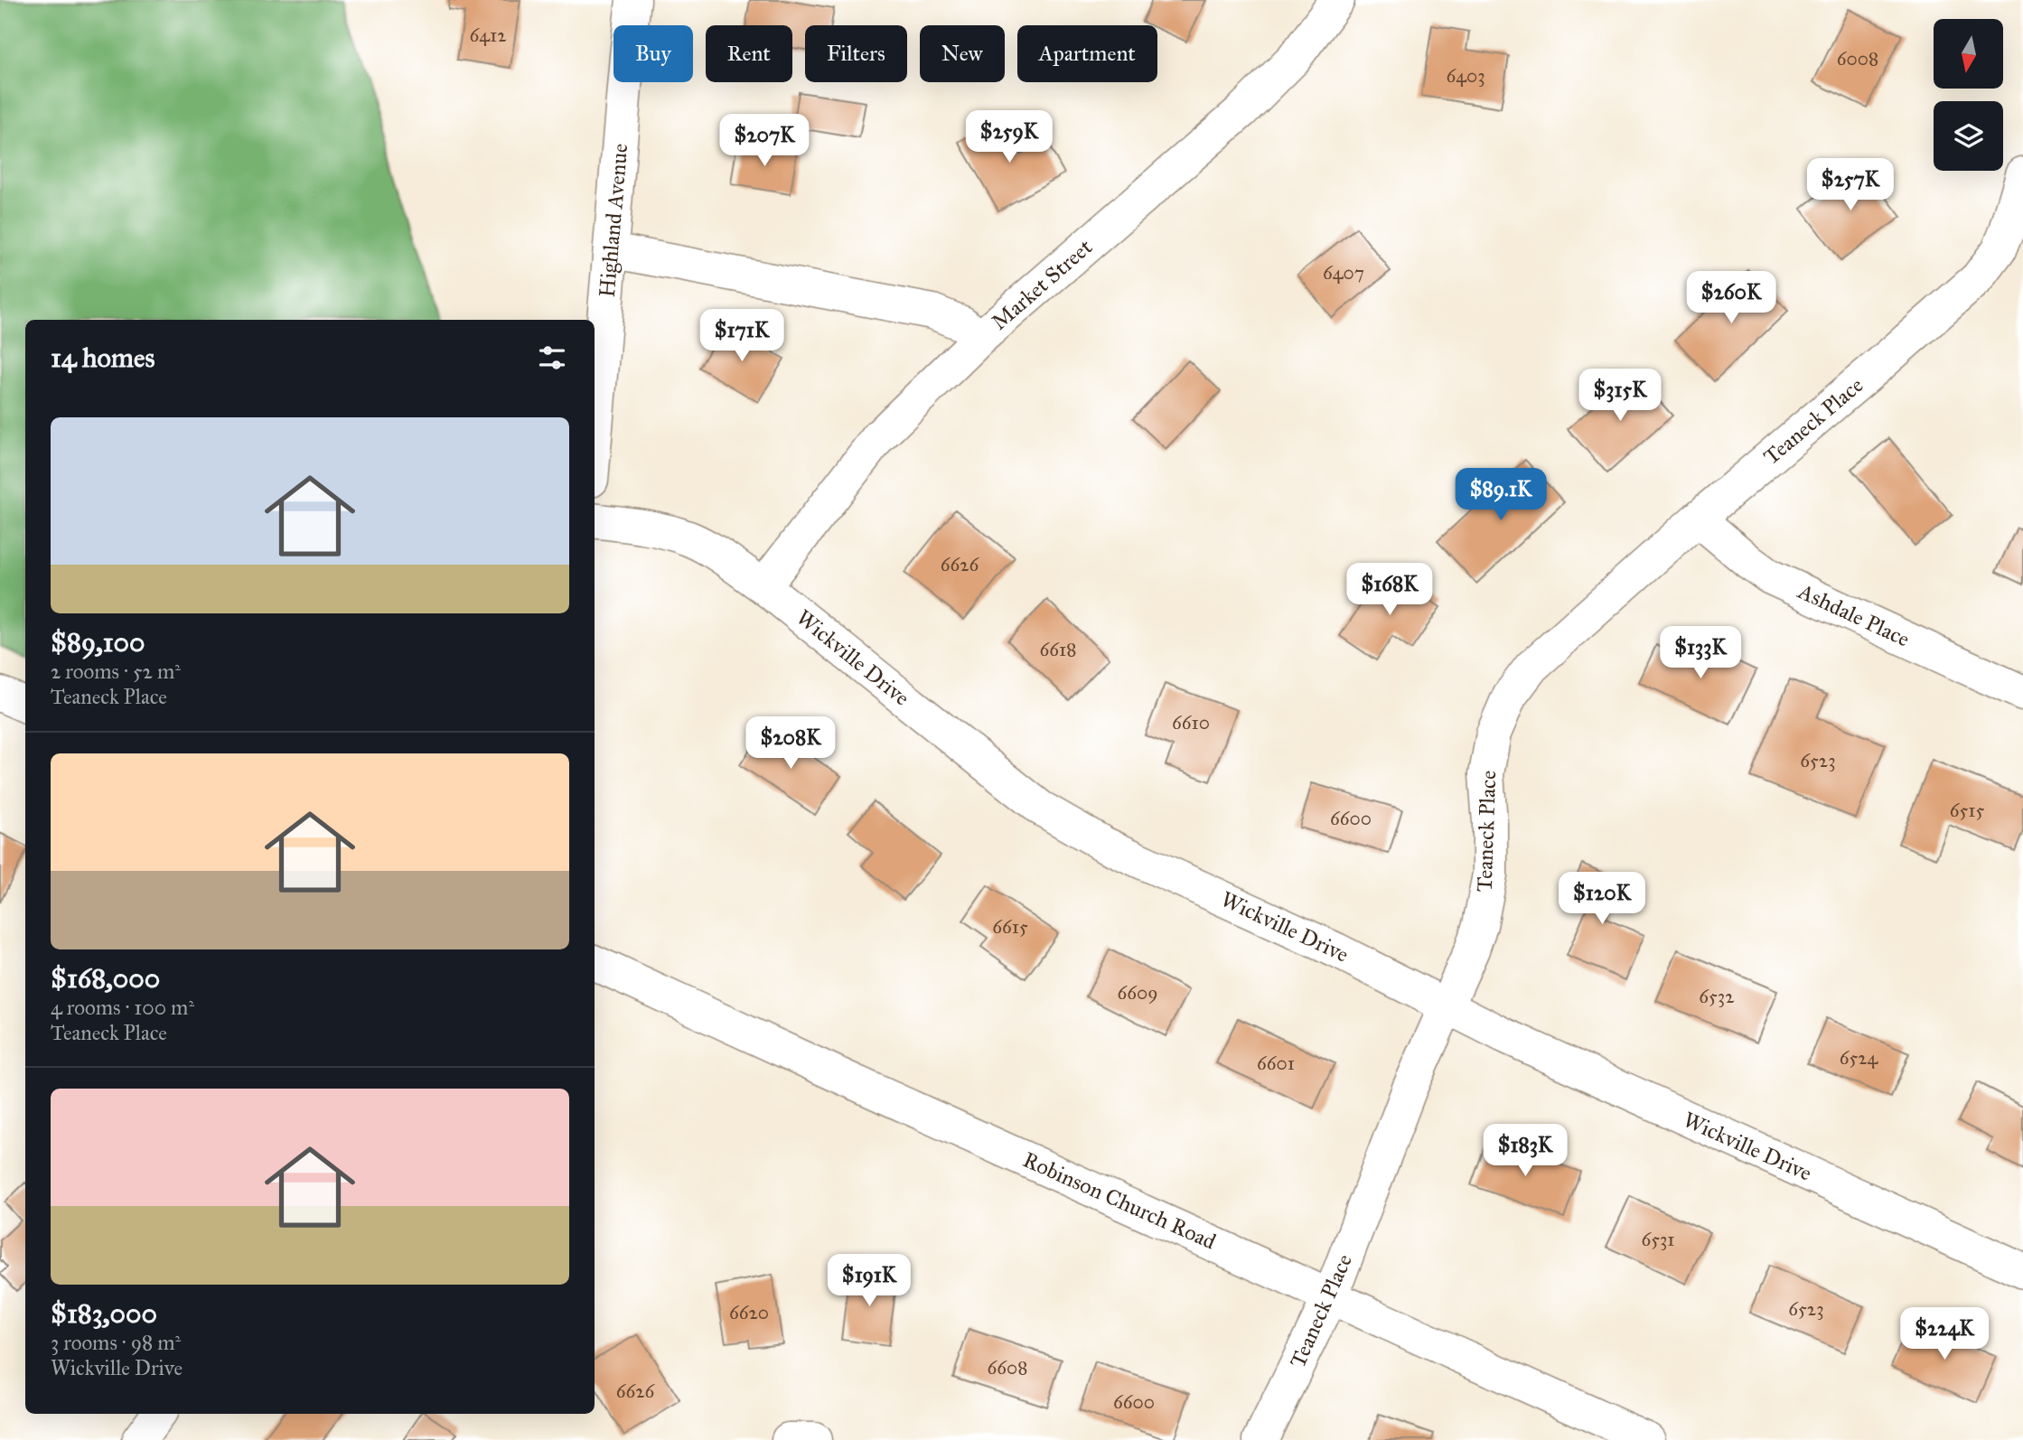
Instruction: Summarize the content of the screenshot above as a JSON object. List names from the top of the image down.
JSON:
{
  "streets": {
    "street": [
      "Highland Avenue",
      "Market Street",
      "Teaneck Place",
      "Ashdale Place",
      "Wickville Drive",
      "Robinson Church Road"
    ]
  },
  "crossings": [
    ["Market Street", "Wickville Drive"],
    ["Teaneck Place", "Ashdale Place"],
    ["Teaneck Place", "Wickville Drive"],
    ["Teaneck Place", "Robinson Church Road"]
  ],
  "house_numbers": [
    "6412",
    "6008",
    "6403",
    "6407",
    "6626",
    "6618",
    "6610",
    "6523",
    "6515",
    "6600",
    "6615",
    "6609",
    "6532",
    "6524",
    "6601",
    "6531",
    "6523",
    "6620",
    "6608",
    "6626",
    "6600"
  ],
  "north": "bottom",
  "page": {
    "chip": [
      "Buy",
      "Rent",
      "Filters",
      "New",
      "Apartment"
    ],
    "price": [
      "$259K",
      "$207K",
      "$257K",
      "$260K",
      "$171K",
      "$315K",
      "$89.1K",
      "$168K",
      "$133K",
      "$208K",
      "$120K",
      "$183K",
      "$191K",
      "$224K"
    ],
    "heading": "14 homes",
    "list": [
      {
        "name": "$89,100",
        "note": "2 rooms · 52 m² · Teaneck Place"
      },
      {
        "name": "$168,000",
        "note": "4 rooms · 100 m² · Teaneck Place"
      },
      {
        "name": "$183,000",
        "note": "3 rooms · 98 m² · Wickville Drive"
      }
    ]
  }
}
